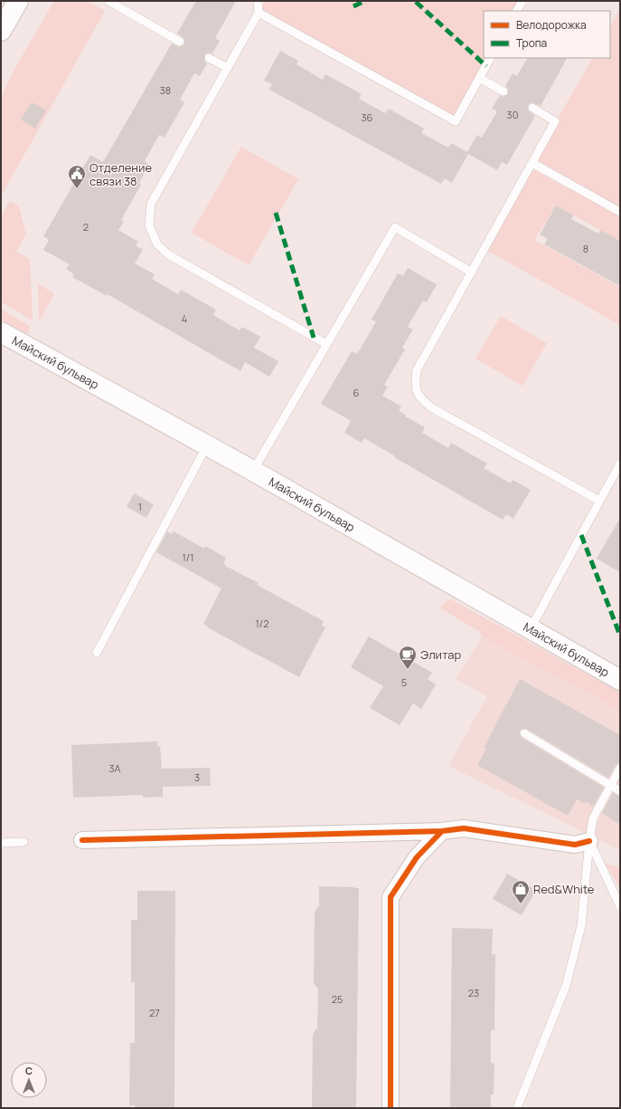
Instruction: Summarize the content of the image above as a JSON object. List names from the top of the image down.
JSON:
{
  "streets": {
    "main road": ["Майский бульвар"]
  },
  "places": {
    "public building": ["Отделение связи 38"],
    "cafe": ["Элитар"],
    "shop": ["Red&White"]
  },
  "house_numbers": [
    "38",
    "30",
    "36",
    "2",
    "8",
    "4",
    "6",
    "1",
    "1/1",
    "1/2",
    "5",
    "3А",
    "3",
    "23",
    "25",
    "27"
  ],
  "legend": ["Велодорожка", "Тропа"],
  "north": "top"
}
